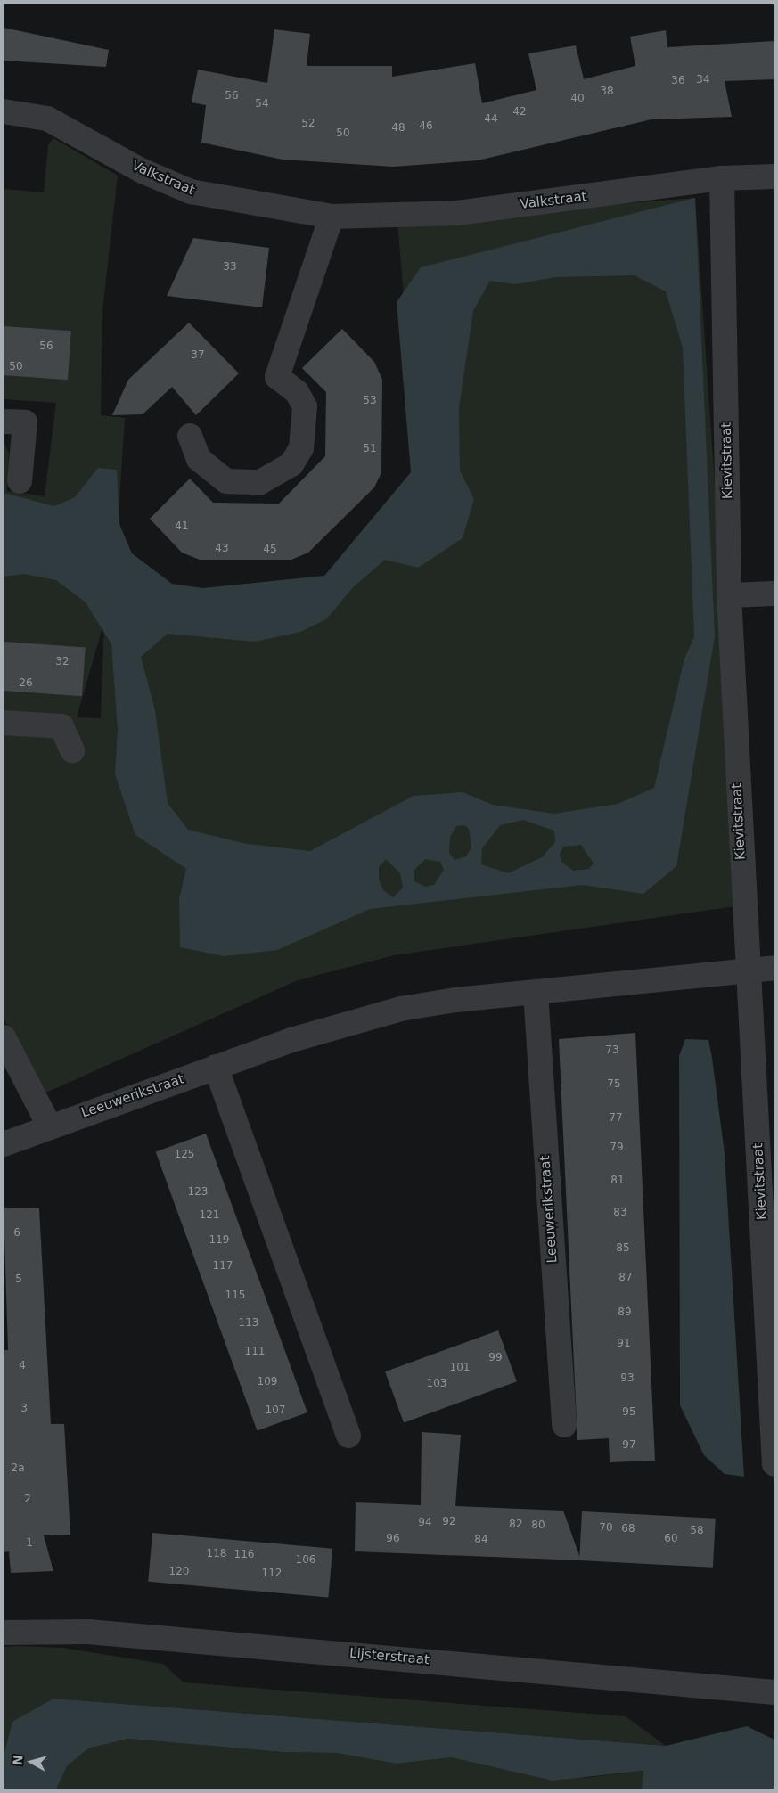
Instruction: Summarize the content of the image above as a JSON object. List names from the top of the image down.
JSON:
{
  "streets": {
    "street": [
      "Valkstraat",
      "Kievitstraat",
      "Leeuwerikstraat",
      "Lijsterstraat"
    ]
  },
  "crossings": [
    ["Valkstraat", "Kievitstraat"],
    ["Kievitstraat", "Leeuwerikstraat"]
  ],
  "house_numbers": [
    "34",
    "36",
    "38",
    "56",
    "40",
    "54",
    "42",
    "44",
    "52",
    "46",
    "48",
    "50",
    "33",
    "56",
    "37",
    "50",
    "53",
    "51",
    "41",
    "43",
    "45",
    "32",
    "26",
    "73",
    "75",
    "77",
    "79",
    "125",
    "81",
    "123",
    "83",
    "121",
    "6",
    "119",
    "85",
    "117",
    "87",
    "5",
    "115",
    "89",
    "113",
    "91",
    "111",
    "99",
    "4",
    "101",
    "93",
    "109",
    "103",
    "3",
    "107",
    "95",
    "97",
    "2a",
    "2",
    "92",
    "94",
    "82",
    "80",
    "70",
    "68",
    "58",
    "96",
    "60",
    "84",
    "1",
    "118",
    "116",
    "106",
    "120",
    "112"
  ],
  "north": "left"
}
